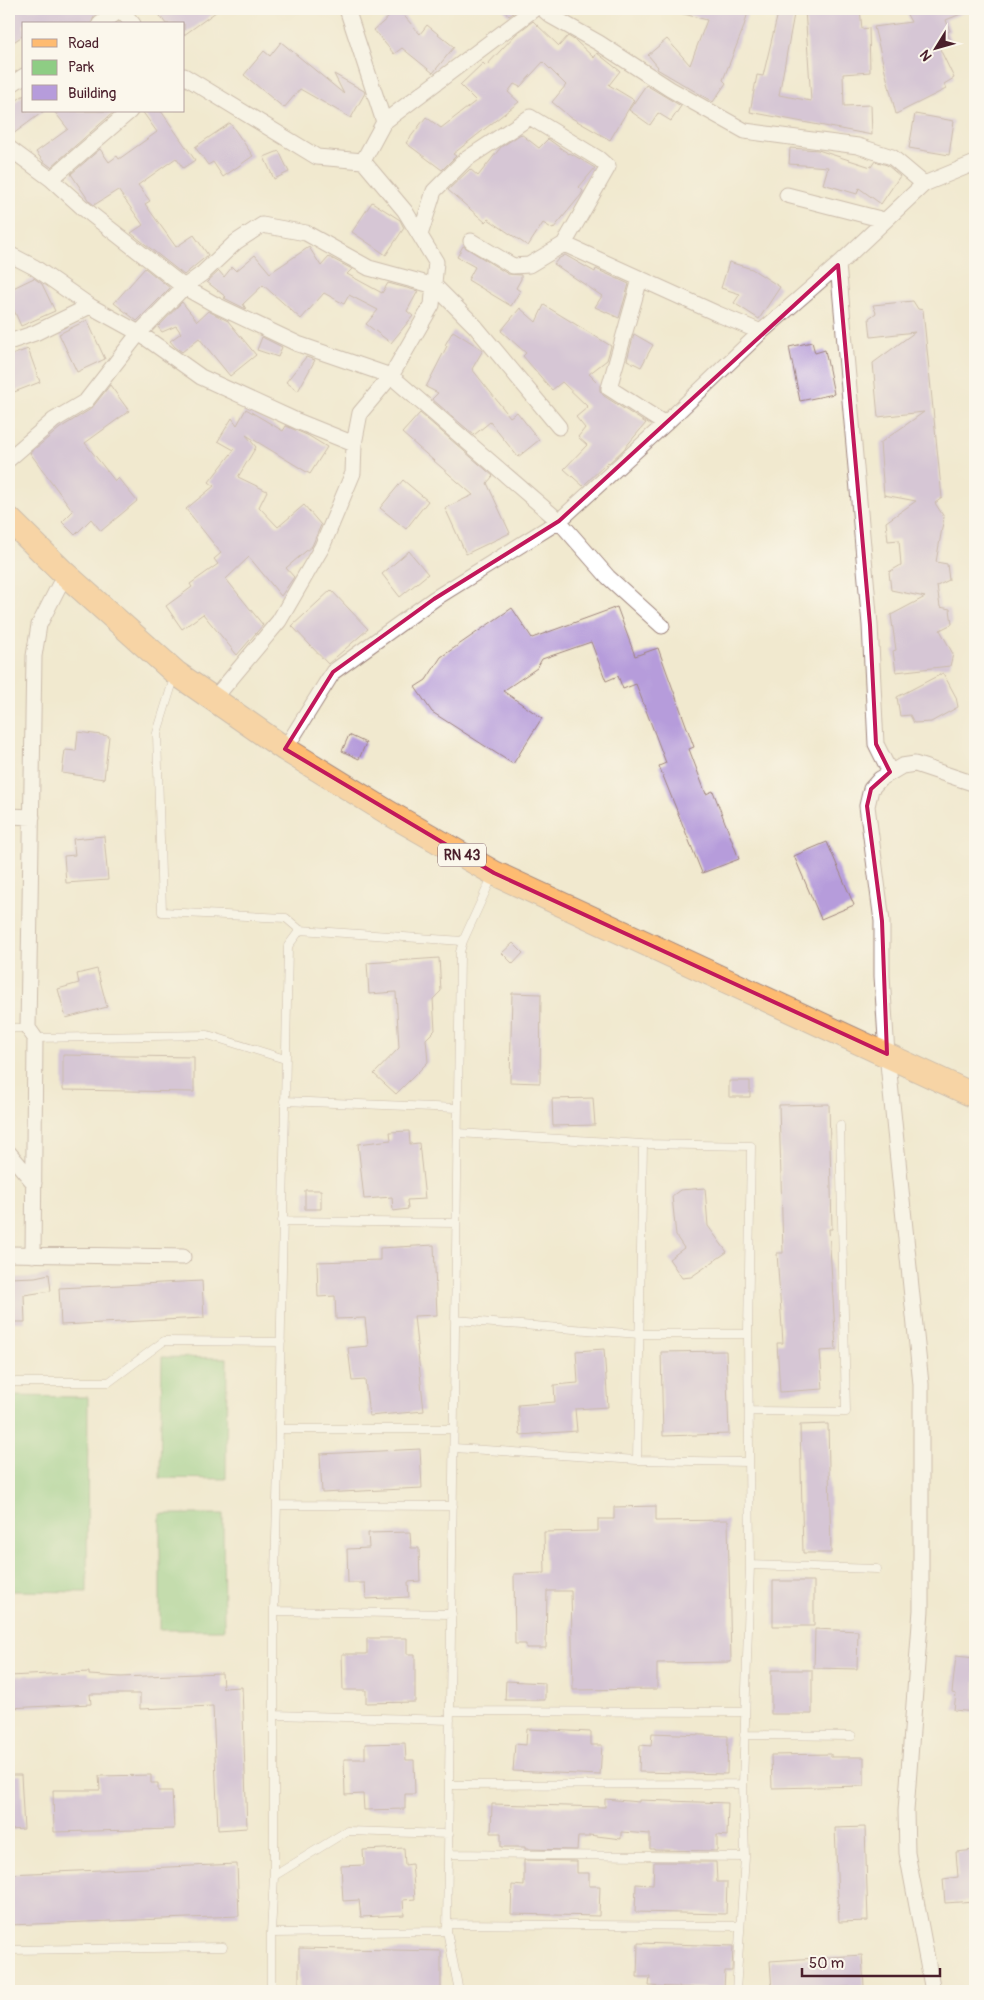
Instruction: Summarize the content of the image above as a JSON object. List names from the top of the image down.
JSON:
{
  "streets": {
    "main road": ["RN 43"]
  },
  "legend": ["Road", "Park", "Building"],
  "scale_bar": "50 m",
  "north": "bottom left"
}
